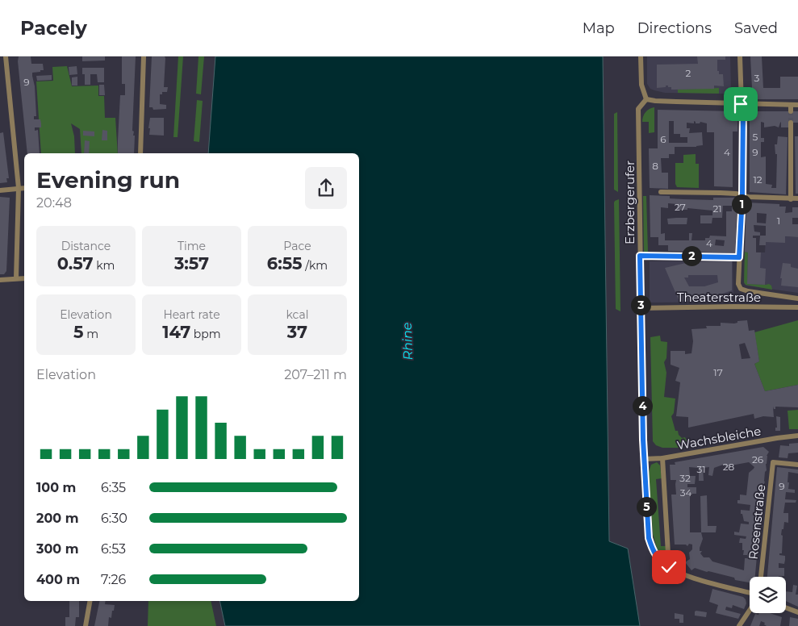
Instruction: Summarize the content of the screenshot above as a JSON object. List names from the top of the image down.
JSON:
{
  "streets": {
    "street": [
      "Erzbergerufer",
      "Theaterstraße",
      "Wachsbleiche",
      "Rosenstraße"
    ]
  },
  "crossings": [
    ["Erzbergerufer", "Theaterstraße"],
    ["Erzbergerufer", "Wachsbleiche"]
  ],
  "water": ["Rhine"],
  "house_numbers": [
    "2",
    "3",
    "9",
    "5",
    "6",
    "4",
    "9",
    "8",
    "12",
    "27",
    "21",
    "1",
    "4",
    "17",
    "26",
    "28",
    "31",
    "32",
    "9",
    "34"
  ],
  "page": {
    "header": "Pacely",
    "nav": ["Map", "Directions", "Saved"],
    "heading": ["Evening run", "20:48"],
    "pins": [
      "1",
      "2",
      "3",
      "4",
      "5"
    ],
    "stats": [
      ["Distance", "0.57 km"],
      ["Time", "3:57"],
      ["Pace", "6:55 /km"],
      ["Elevation", "5 m"],
      ["Heart rate", "147 bpm"],
      ["kcal", "37"]
    ],
    "chart": ["Elevation", "207–211 m"],
    "list": [
      {
        "name": "100 m",
        "note": "6:35"
      },
      {
        "name": "200 m",
        "note": "6:30"
      },
      {
        "name": "300 m",
        "note": "6:53"
      },
      {
        "name": "400 m",
        "note": "7:26"
      }
    ]
  }
}
